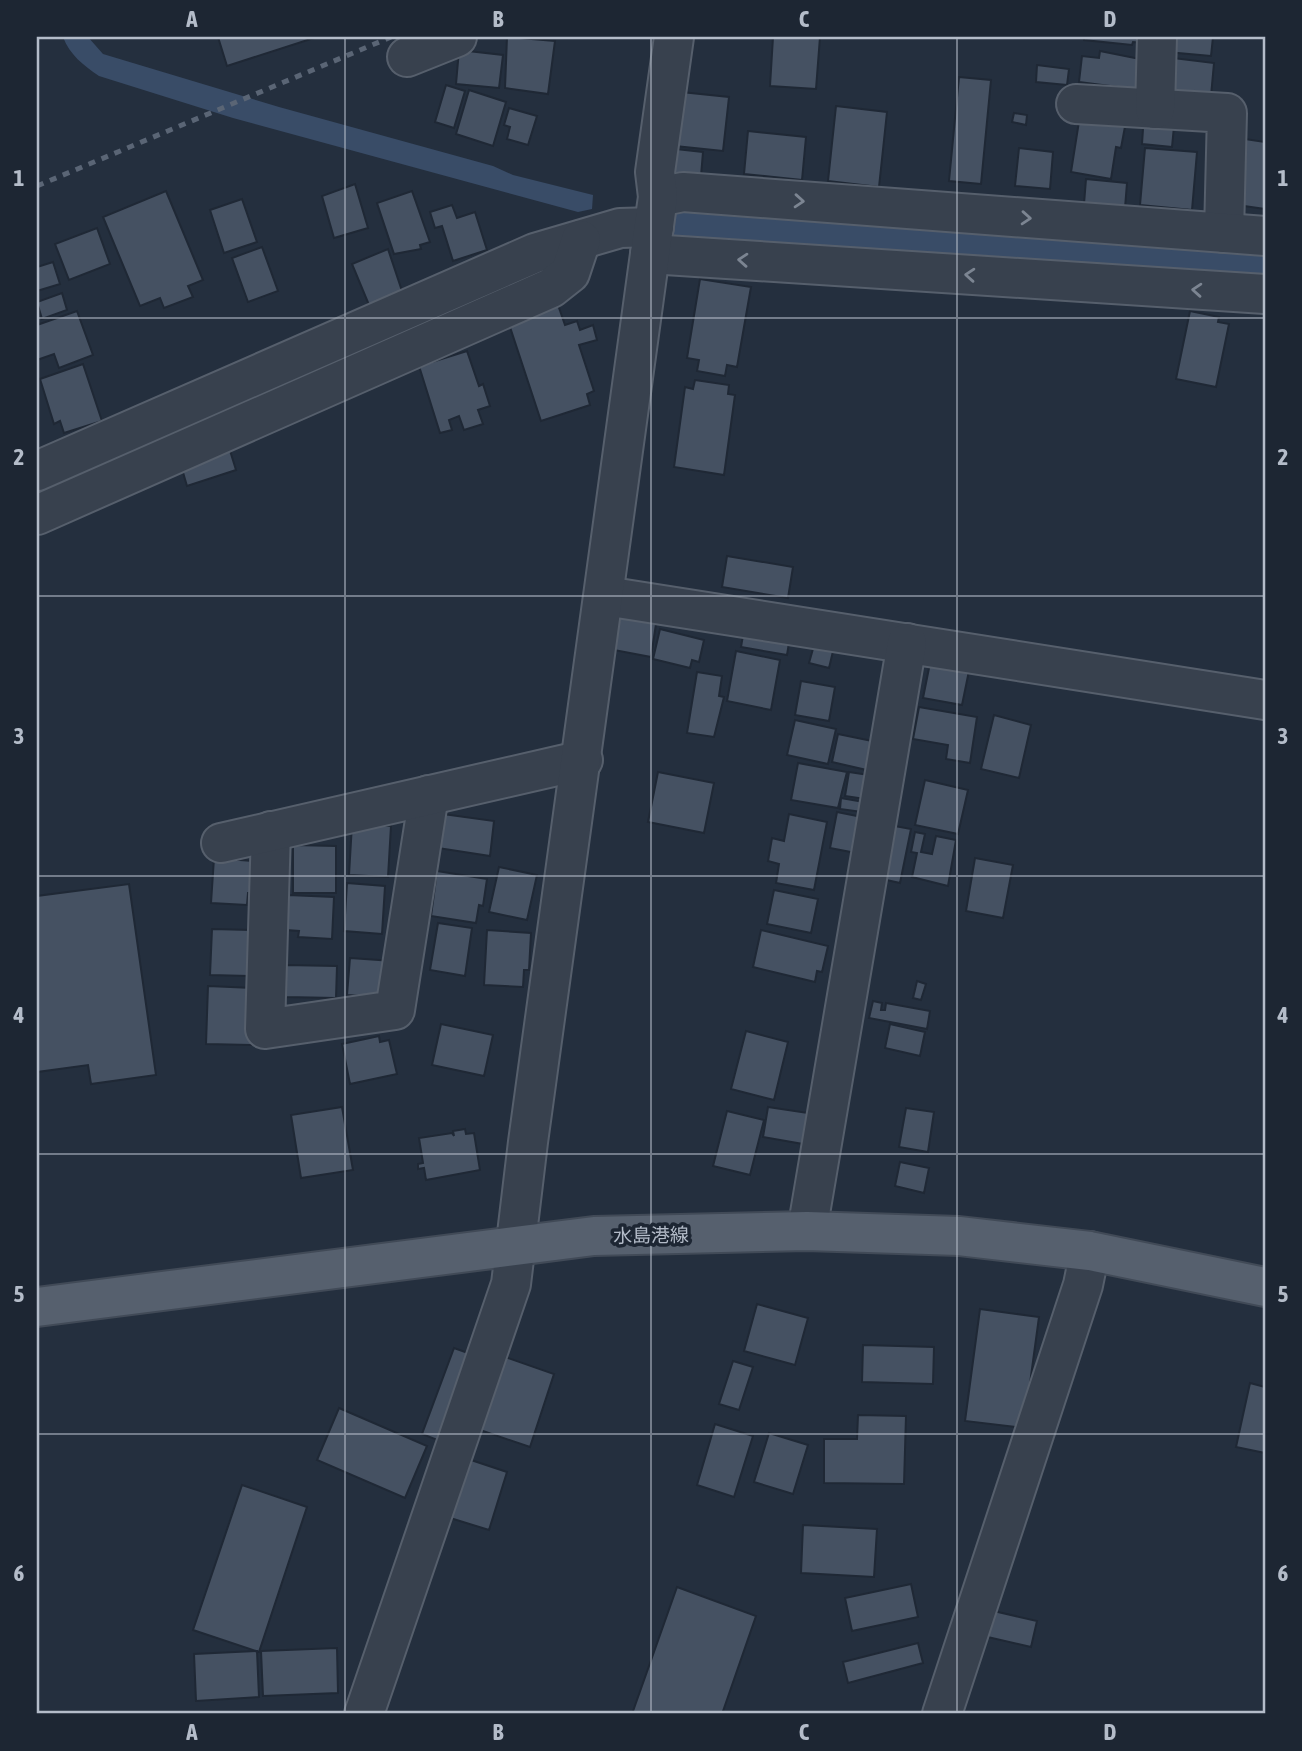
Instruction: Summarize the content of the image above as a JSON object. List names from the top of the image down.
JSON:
{
  "streets": {
    "main road": ["水島港線"]
  },
  "grid": {
    "columns": [
      "A",
      "B",
      "C",
      "D"
    ],
    "rows": [
      "1",
      "2",
      "3",
      "4",
      "5",
      "6"
    ]
  }
}
